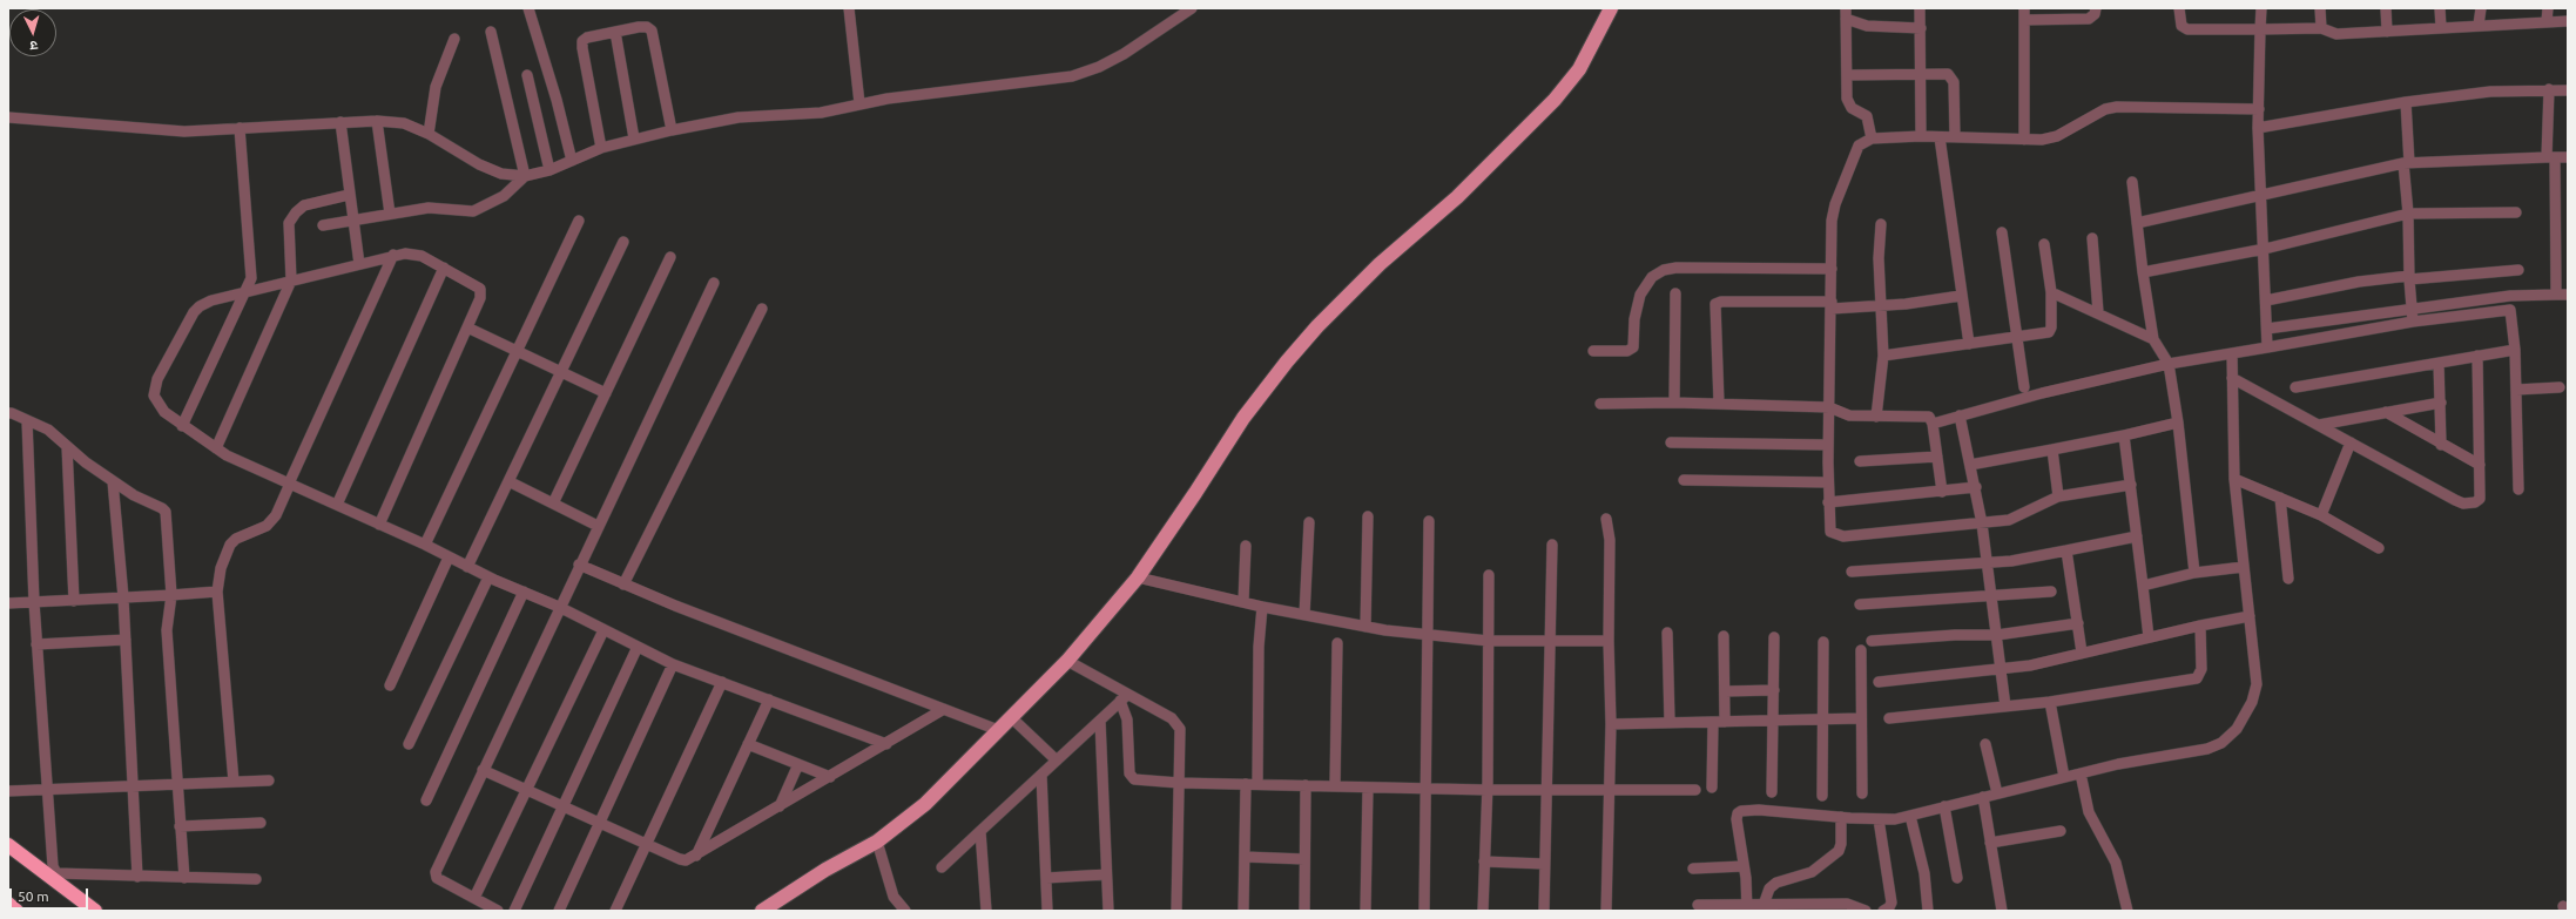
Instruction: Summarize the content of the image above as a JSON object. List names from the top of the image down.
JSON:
{
  "scale_bar": "50 m",
  "north": "bottom"
}
